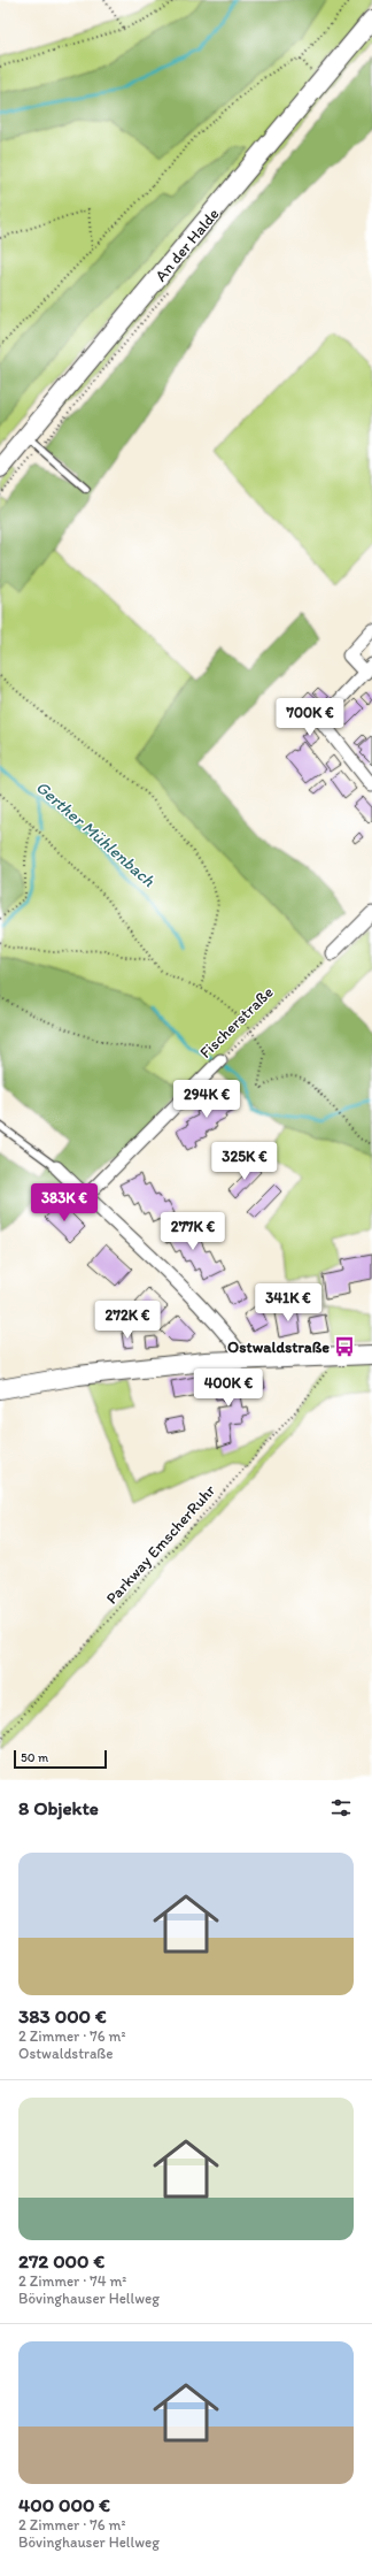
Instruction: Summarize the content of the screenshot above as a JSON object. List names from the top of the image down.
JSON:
{
  "streets": {
    "street": ["An der Halde", "Fischerstraße"],
    "path": ["Parkway EmscherRuhr"]
  },
  "water": ["Gerther Mühlenbach"],
  "places": {
    "bus stop": ["Ostwaldstraße"]
  },
  "scale_bar": "50 m",
  "page": {
    "price": [
      "700K €",
      "294K €",
      "325K €",
      "383K €",
      "277K €",
      "341K €",
      "272K €",
      "400K €"
    ],
    "scale": "50 m",
    "heading": "8 Objekte",
    "list": [
      {
        "name": "383 000 €",
        "note": "2 Zimmer · 76 m² · Ostwaldstraße"
      },
      {
        "name": "272 000 €",
        "note": "2 Zimmer · 74 m² · Bövinghauser Hellweg"
      },
      {
        "name": "400 000 €",
        "note": "2 Zimmer · 76 m² · Bövinghauser Hellweg"
      }
    ]
  }
}
